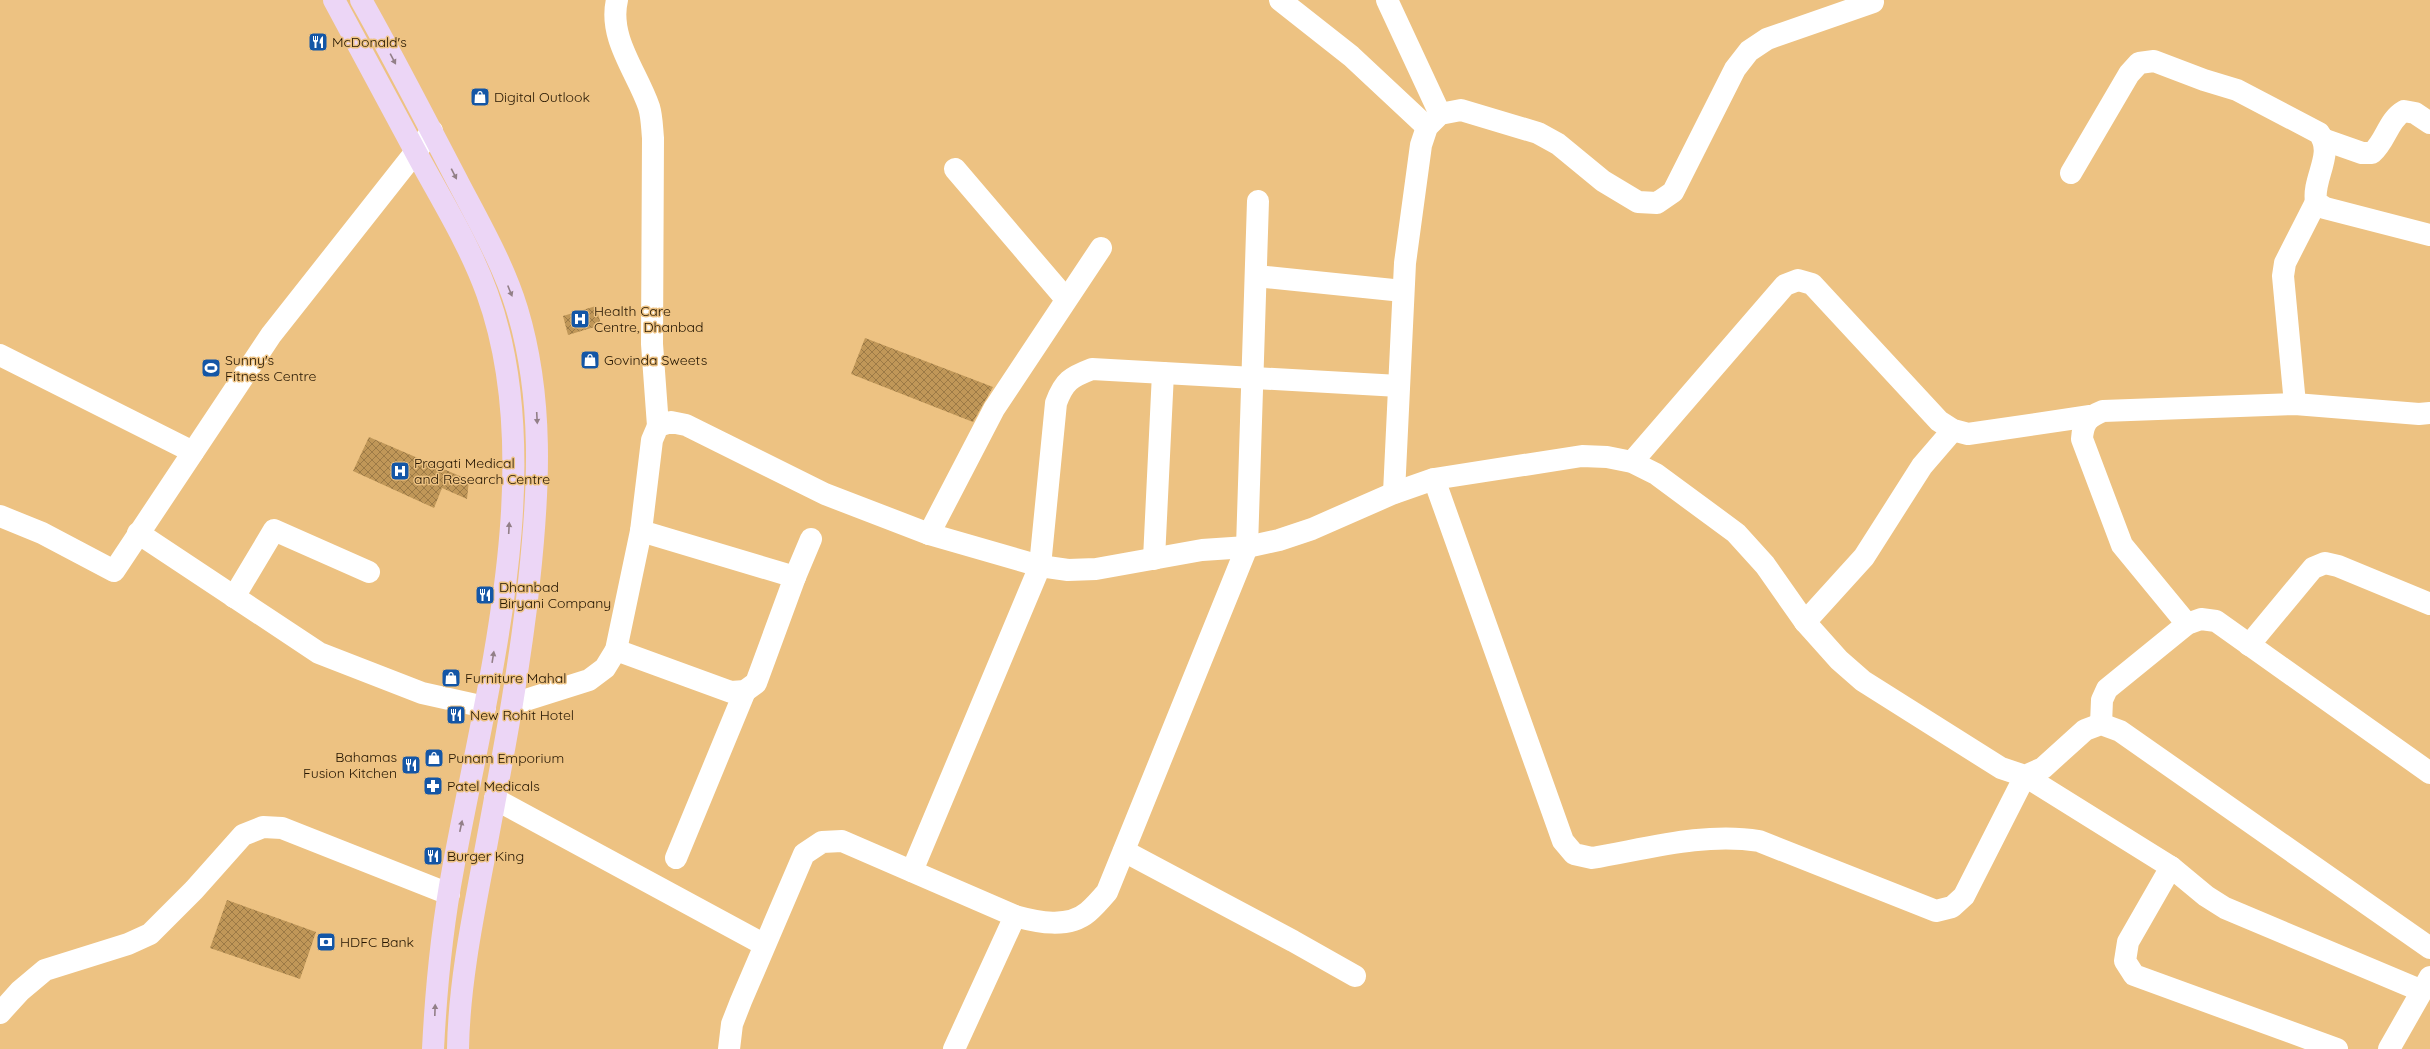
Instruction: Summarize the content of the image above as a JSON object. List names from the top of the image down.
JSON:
{
  "places": {
    "restaurant": [
      "McDonald's",
      "Dhanbad Biryani Company",
      "New Rohit Hotel",
      "Bahamas Fusion Kitchen",
      "Burger King"
    ],
    "shop": [
      "Digital Outlook",
      "Govinda Sweets",
      "Furniture Mahal",
      "Punam Emporium"
    ],
    "hospital": ["Health Care Centre, Dhanbad", "Pragati Medical and Research Centre"],
    "sports": ["Sunny's Fitness Centre"],
    "pharmacy": ["Patel Medicals"],
    "bank": ["HDFC Bank"]
  }
}
